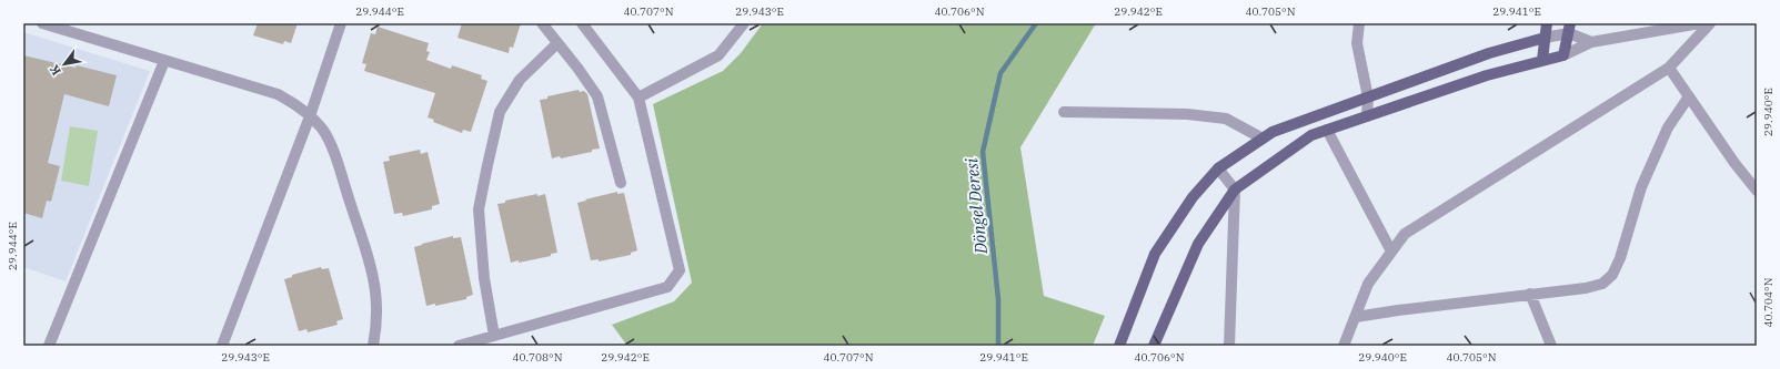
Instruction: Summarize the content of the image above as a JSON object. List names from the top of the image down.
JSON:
{
  "water": ["Döngel Deresi"],
  "north": "bottom left",
  "coordinates": [
    "29.944°E",
    "40.707°N",
    "29.943°E",
    "40.706°N",
    "29.942°E",
    "40.705°N",
    "29.941°E",
    "29.940°E",
    "40.704°N",
    "40.708°N"
  ]
}
